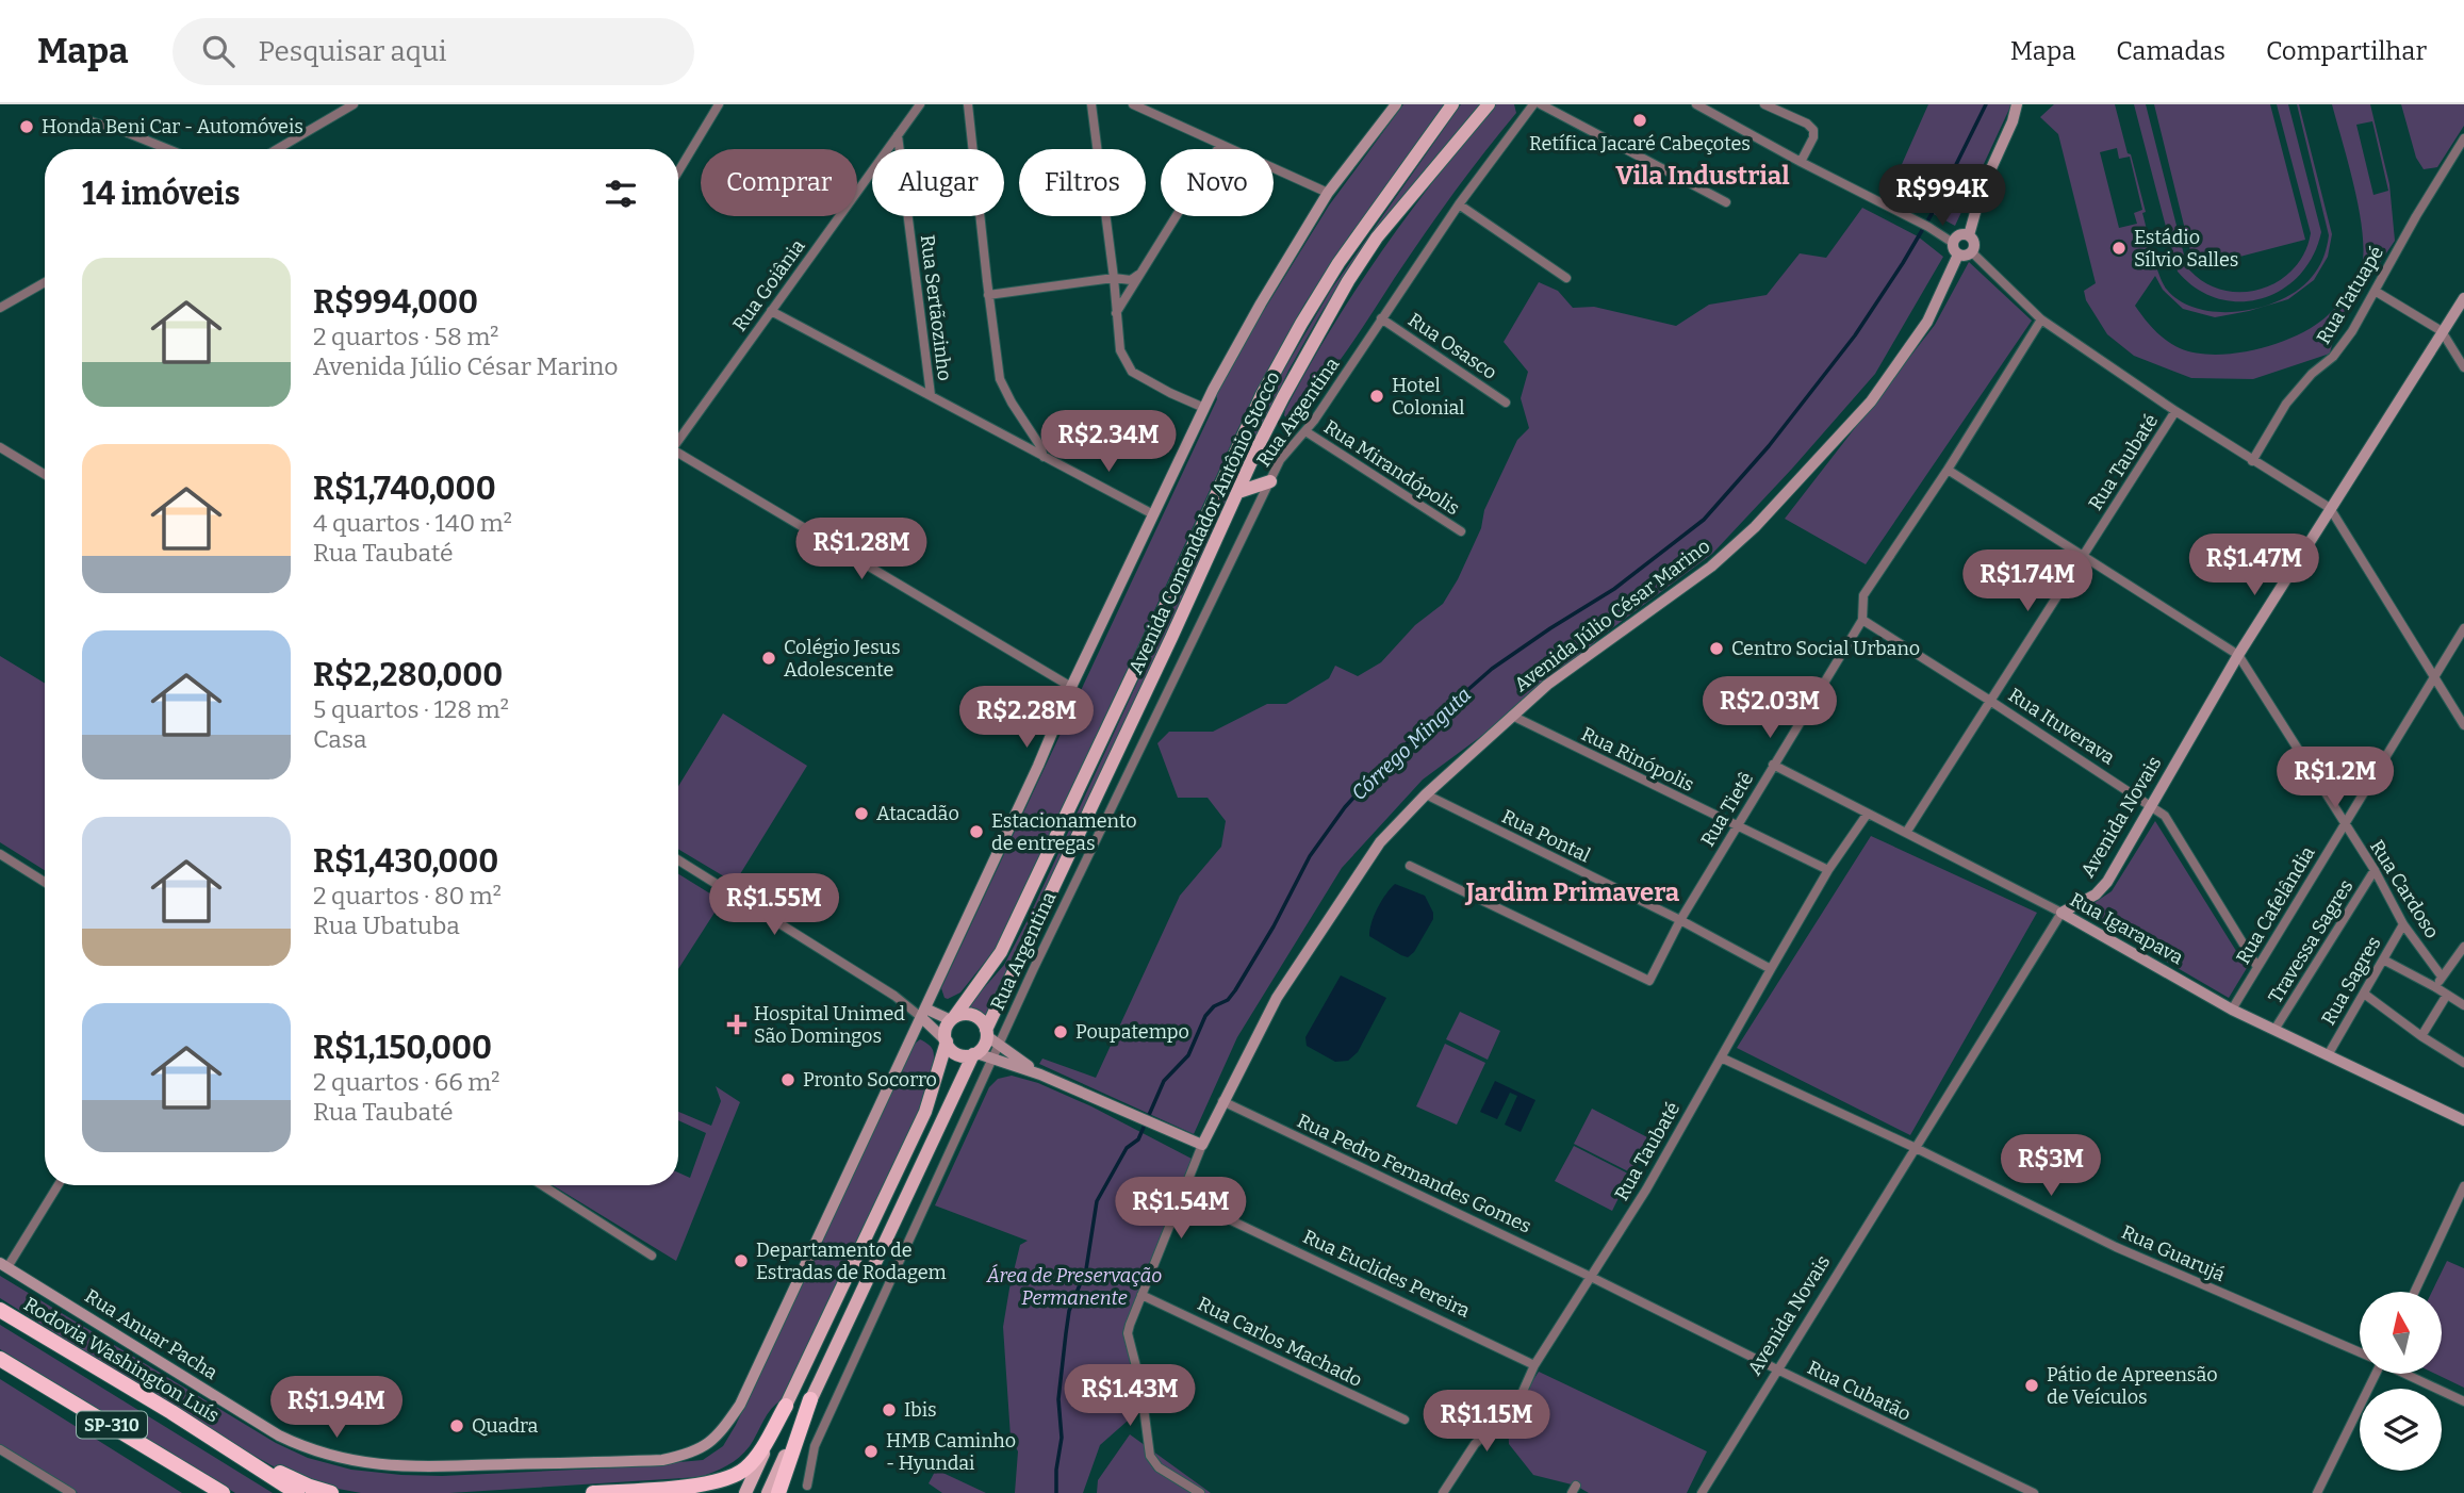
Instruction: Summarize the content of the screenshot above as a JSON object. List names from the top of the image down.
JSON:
{
  "streets": {
    "highway": ["Rodovia Washington Luís", "SP-310"],
    "main road": ["Avenida Comendador Antônio Stocco"],
    "street": [
      "Rua Goiânia",
      "Rua Tatuapé",
      "Rua Sertãozinho",
      "Rua Osasco",
      "Rua Argentina",
      "Rua Taubaté",
      "Rua Mirandópolis",
      "Avenida Júlio César Marino",
      "Rua Ituverava",
      "Rua Rinópolis",
      "Rua Tietê",
      "Avenida Novais",
      "Rua Pontal",
      "Rua Cardoso",
      "Rua Cafelândia",
      "Rua Igarapava",
      "Travessa Sagres",
      "Rua Sagres",
      "Rua Pedro Fernandes Gomes",
      "Rua Guarujá",
      "Rua Euclides Pereira",
      "Rua Anuar Pacha",
      "Rua Carlos Machado",
      "Rua Cubatão"
    ]
  },
  "crossings": [
    ["Rua Goiânia", "Rua Sertãozinho"],
    ["Rua Osasco", "Rua Argentina"],
    ["Rua Argentina", "Rua Mirandópolis"],
    ["Rua Taubaté", "Rua Ituverava"],
    ["Rua Taubaté", "Rua Rinópolis"],
    ["Rua Taubaté", "Rua Pontal"],
    ["Rua Taubaté", "Rua Cardoso"],
    ["Rua Taubaté", "Rua Igarapava"],
    ["Rua Taubaté", "Rua Pedro Fernandes Gomes"],
    ["Rua Taubaté", "Rua Guarujá"],
    ["Rua Taubaté", "Rua Euclides Pereira"],
    ["Rua Taubaté", "Rua Cubatão"],
    ["Avenida Júlio César Marino", "Rua Rinópolis"],
    ["Avenida Júlio César Marino", "Rua Pontal"],
    ["Avenida Júlio César Marino", "Rua Pedro Fernandes Gomes"],
    ["Avenida Júlio César Marino", "Rua Euclides Pereira"],
    ["Avenida Júlio César Marino", "Rua Carlos Machado"],
    ["Rua Ituverava", "Rua Tietê"],
    ["Rua Ituverava", "Avenida Novais"],
    ["Rua Ituverava", "Rua Cafelândia"],
    ["Rua Rinópolis", "Rua Tietê"],
    ["Rua Tietê", "Rua Pontal"],
    ["Rua Tietê", "Rua Cardoso"],
    ["Rua Tietê", "Rua Igarapava"],
    ["Avenida Novais", "Rua Cardoso"],
    ["Avenida Novais", "Rua Igarapava"],
    ["Avenida Novais", "Rua Guarujá"],
    ["Avenida Novais", "Rua Cubatão"],
    ["Rua Cardoso", "Rua Cafelândia"],
    ["Rua Cardoso", "Travessa Sagres"],
    ["Rua Cardoso", "Rua Sagres"],
    ["Rua Cafelândia", "Rua Igarapava"],
    ["Rua Igarapava", "Travessa Sagres"],
    ["Rua Igarapava", "Rua Sagres"],
    ["Rua Pedro Fernandes Gomes", "Rua Cubatão"]
  ],
  "districts": ["Vila Industrial", "Jardim Primavera"],
  "water": ["Córrego Minguta"],
  "parks": ["Área de Preservação Permanente"],
  "places": {
    "other": [
      "Retífica Jacaré Cabeçotes",
      "Honda Beni Car - Automóveis",
      "Estádio Sílvio Salles",
      "Hotel Colonial",
      "Centro Social Urbano",
      "Colégio Jesus Adolescente",
      "Atacadão",
      "Estacionamento de entregas",
      "Poupatempo",
      "Pronto Socorro",
      "Departamento de Estradas de Rodagem",
      "Pátio de Apreensão de Veículos",
      "Ibis",
      "Quadra",
      "HMB Caminho - Hyundai"
    ],
    "health": ["Hospital Unimed São Domingos"]
  },
  "north": "top",
  "page": {
    "header": "Mapa",
    "search": "Pesquisar aqui",
    "nav": ["Mapa", "Camadas", "Compartilhar"],
    "chip": [
      "Comprar",
      "Alugar",
      "Filtros",
      "Novo"
    ],
    "heading": "14 imóveis",
    "price": [
      "R$994K",
      "R$2.34M",
      "R$1.28M",
      "R$1.47M",
      "R$1.74M",
      "R$2.03M",
      "R$2.28M",
      "R$1.2M",
      "R$1.55M",
      "R$3M",
      "R$1.54M",
      "R$1.43M",
      "R$1.94M",
      "R$1.15M"
    ],
    "list": [
      {
        "name": "R$994,000",
        "note": "2 quartos · 58 m² · Avenida Júlio César Marino"
      },
      {
        "name": "R$1,740,000",
        "note": "4 quartos · 140 m² · Rua Taubaté"
      },
      {
        "name": "R$2,280,000",
        "note": "5 quartos · 128 m² · Casa"
      },
      {
        "name": "R$1,430,000",
        "note": "2 quartos · 80 m² · Rua Ubatuba"
      },
      {
        "name": "R$1,150,000",
        "note": "2 quartos · 66 m² · Rua Taubaté"
      }
    ]
  }
}
